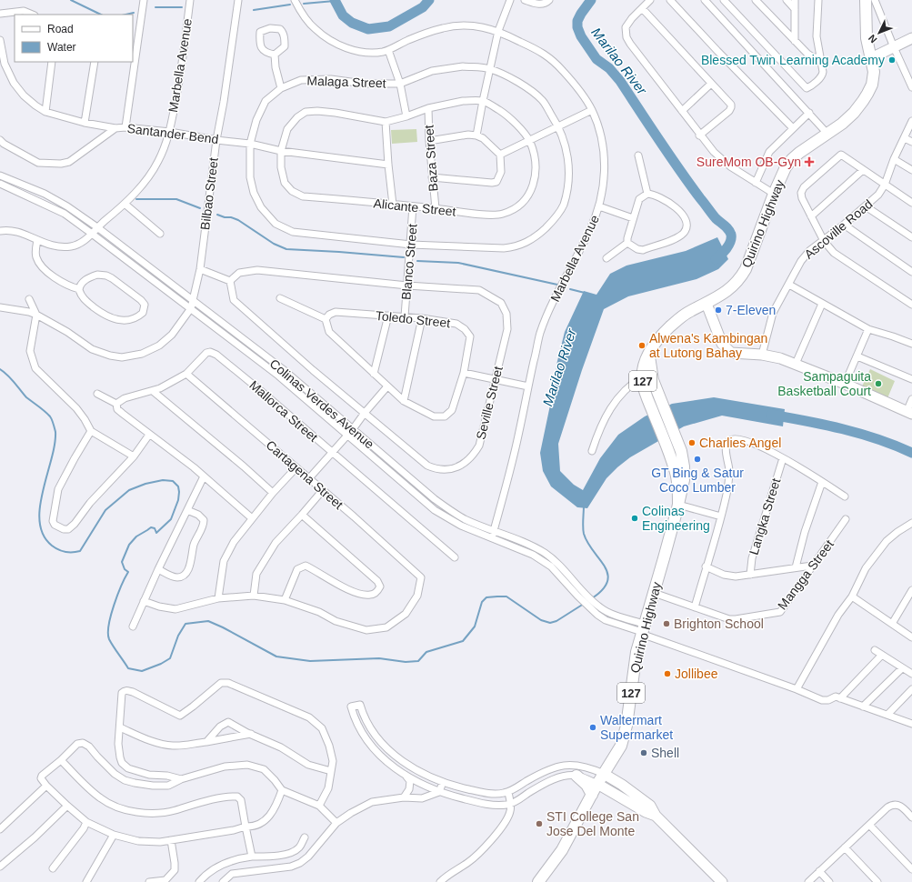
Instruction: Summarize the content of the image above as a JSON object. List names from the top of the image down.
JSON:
{
  "streets": {
    "main road": ["Quirino Highway", "127"],
    "street": [
      "Marbella Avenue",
      "Malaga Street",
      "Santander Bend",
      "Baza Street",
      "Bilbao Street",
      "Alicante Street",
      "Ascoville Road",
      "Blanco Street",
      "Toledo Street",
      "Seville Street",
      "Colinas Verdes Avenue",
      "Mallorca Street",
      "Cartagena Street",
      "Langka Street",
      "Mangga Street"
    ]
  },
  "crossings": [
    ["Marbella Avenue", "Santander Bend"],
    ["Marbella Avenue", "Colinas Verdes Avenue"],
    ["Malaga Street", "Santander Bend"],
    ["Malaga Street", "Blanco Street"],
    ["Santander Bend", "Bilbao Street"],
    ["Santander Bend", "Alicante Street"],
    ["Baza Street", "Alicante Street"],
    ["Bilbao Street", "Colinas Verdes Avenue"],
    ["Alicante Street", "Blanco Street"],
    ["Quirino Highway", "Colinas Verdes Avenue"],
    ["Quirino Highway", "Mangga Street"],
    ["Blanco Street", "Toledo Street"],
    ["Blanco Street", "Seville Street"],
    ["Mallorca Street", "Cartagena Street"]
  ],
  "water": ["Marilao River"],
  "places": {
    "other": [
      "Blessed Twin Learning Academy",
      "7-Eleven",
      "Alwena's Kambingan at Lutong Bahay",
      "Sampaguita Basketball Court",
      "Charlies Angel",
      "GT Bing & Satur Coco Lumber",
      "Colinas Engineering",
      "Brighton School",
      "Jollibee",
      "Waltermart Supermarket",
      "Shell",
      "STI College San Jose Del Monte"
    ],
    "health": ["SureMom OB-Gyn"]
  },
  "legend": ["Road", "Water"],
  "north": "bottom left"
}
